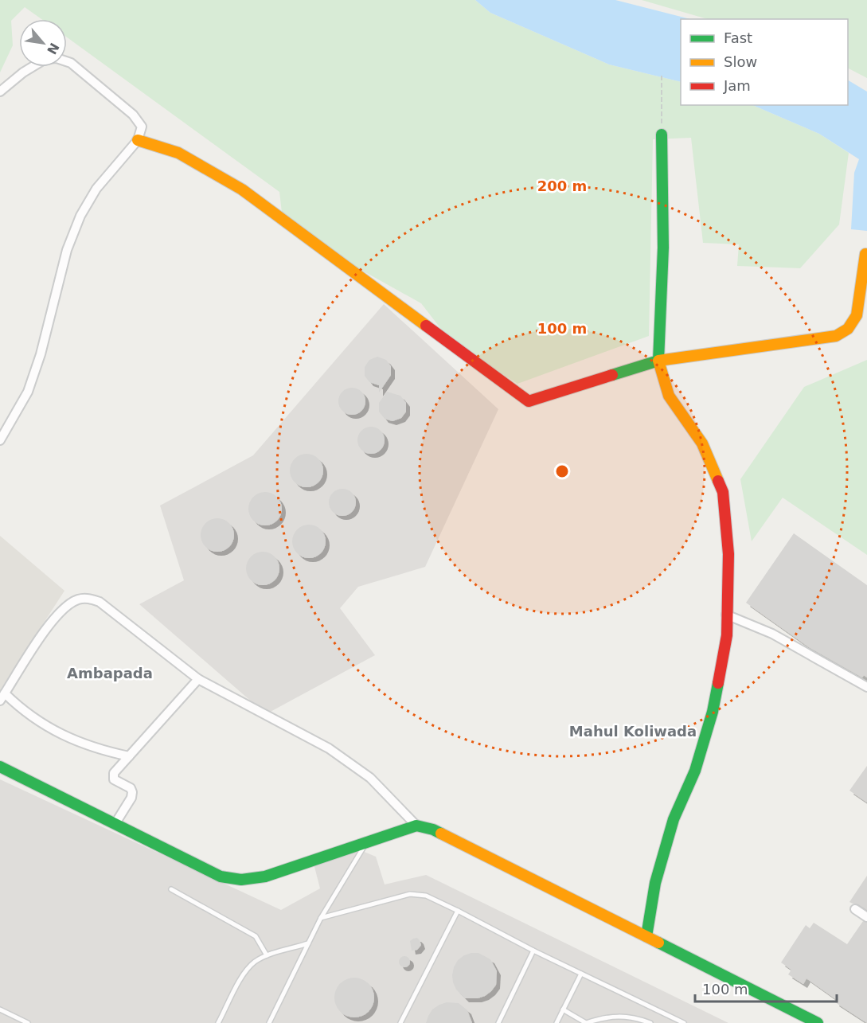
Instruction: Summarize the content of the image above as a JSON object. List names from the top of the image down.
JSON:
{
  "districts": ["Ambapada", "Mahul Koliwada"],
  "legend": ["Fast", "Slow", "Jam"],
  "scale_bar": "100 m",
  "north": "bottom right",
  "rings": ["200 m", "100 m"]
}
